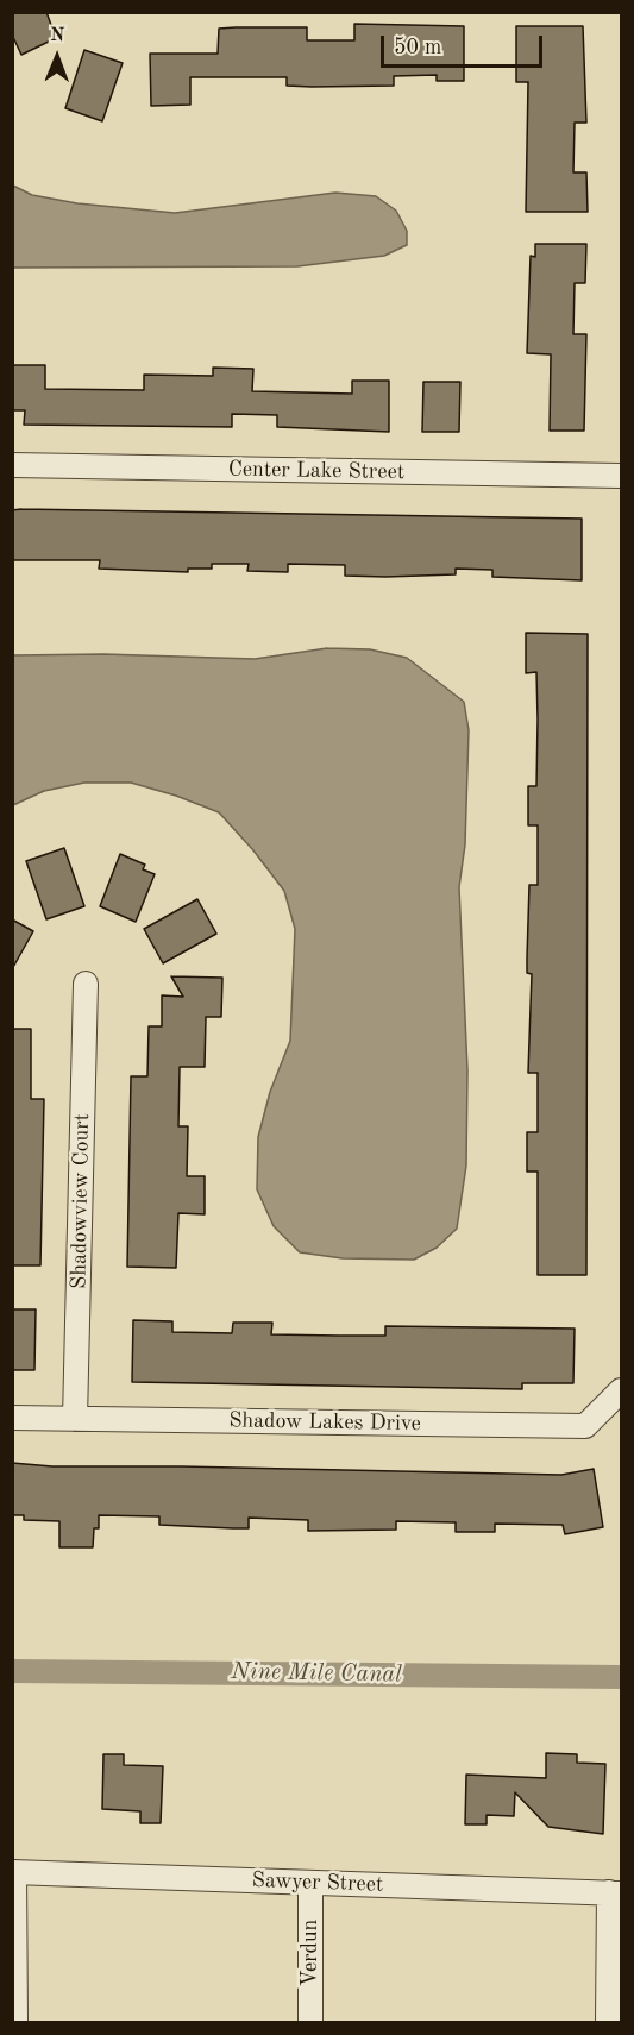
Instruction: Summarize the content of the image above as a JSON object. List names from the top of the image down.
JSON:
{
  "streets": {
    "street": [
      "Center Lake Street",
      "Shadowview Court",
      "Shadow Lakes Drive",
      "Sawyer Street",
      "Verdun"
    ]
  },
  "crossings": [
    ["Shadowview Court", "Shadow Lakes Drive"],
    ["Sawyer Street", "Verdun"]
  ],
  "water": ["Nine Mile Canal"],
  "scale_bar": "50 m",
  "north": "top"
}
